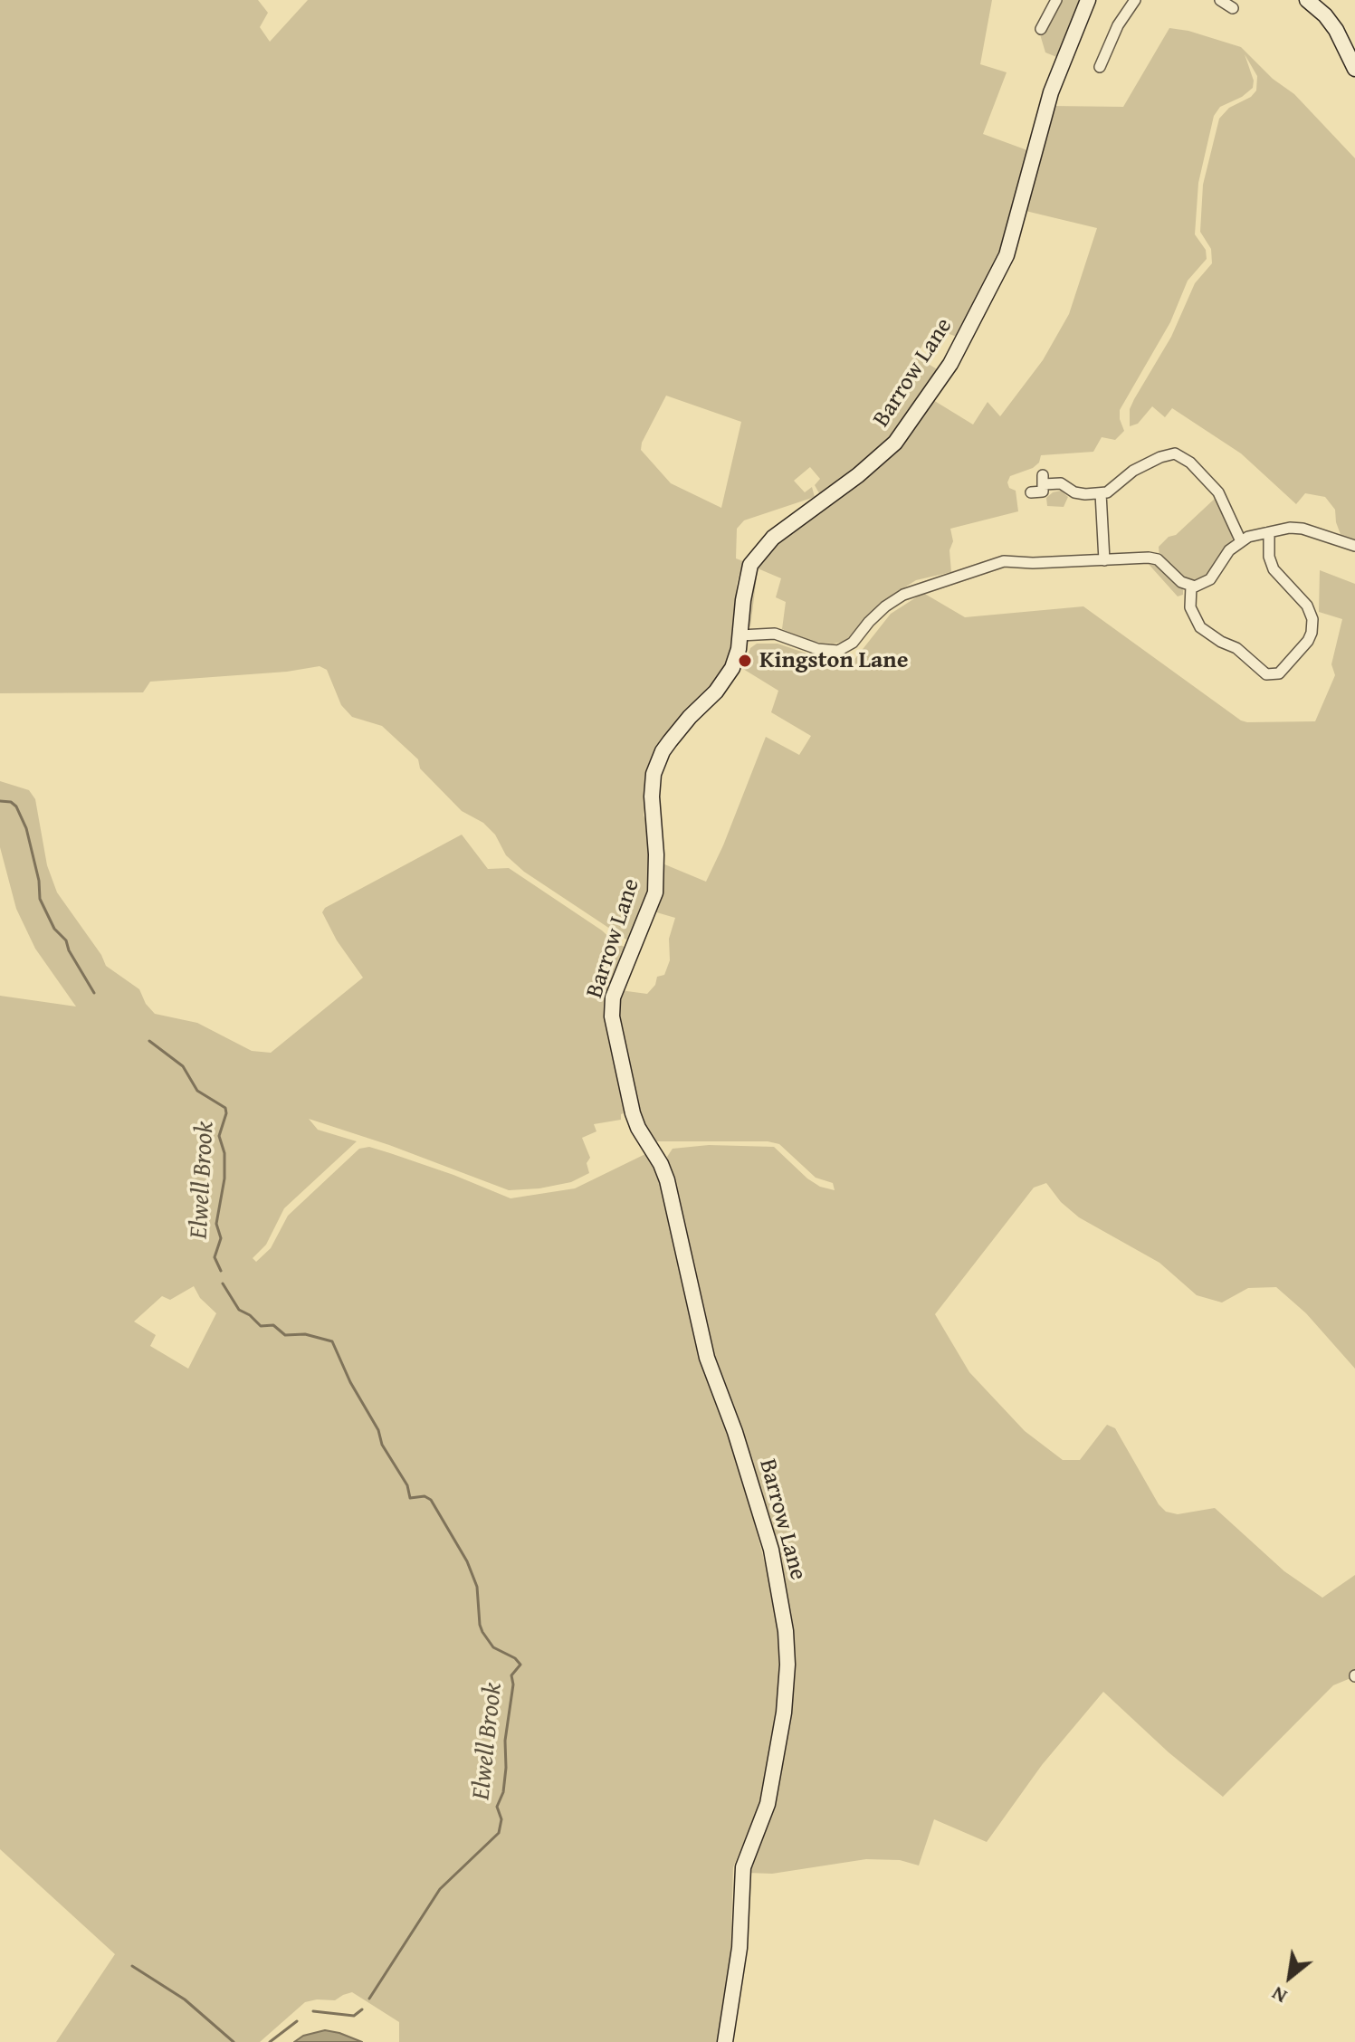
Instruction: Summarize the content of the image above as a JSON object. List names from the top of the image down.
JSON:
{
  "streets": {
    "main road": ["Barrow Lane"]
  },
  "water": ["Elwell Brook"],
  "places": ["Kingston Lane"],
  "north": "bottom left"
}
